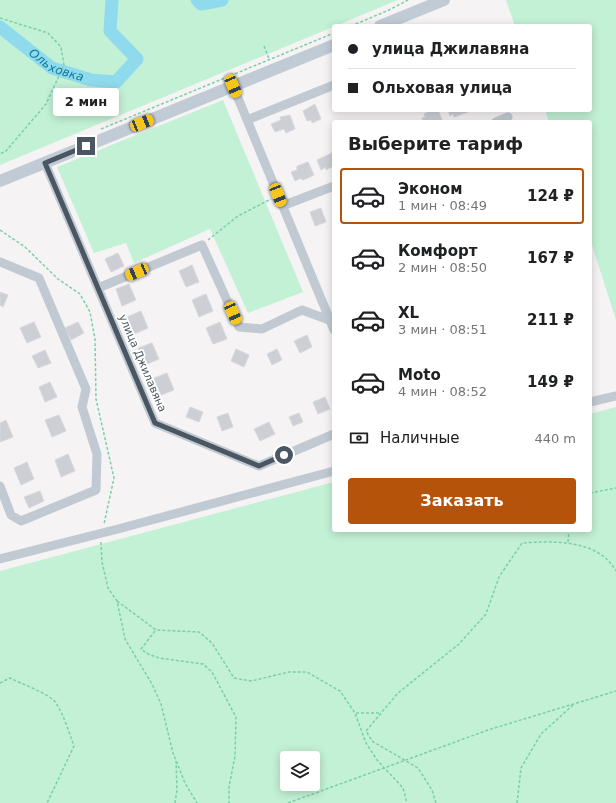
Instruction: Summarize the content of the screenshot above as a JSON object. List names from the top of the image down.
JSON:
{
  "streets": {
    "street": ["улица Джилавяна"]
  },
  "water": ["Ольховка"],
  "page": {
    "banner": ["улица Джилавяна", "Ольховая улица"],
    "bubble": "2 мин",
    "heading": "Выберите тариф",
    "list": [
      {
        "name": "Эконом",
        "note": "1 мин · 08:49",
        "value": "124 ₽"
      },
      {
        "name": "Комфорт",
        "note": "2 мин · 08:50",
        "value": "167 ₽"
      },
      {
        "name": "XL",
        "note": "3 мин · 08:51",
        "value": "211 ₽"
      },
      {
        "name": "Moto",
        "note": "4 мин · 08:52",
        "value": "149 ₽"
      }
    ],
    "pay": ["Наличные", "440 m"],
    "buttons": "Заказать"
  }
}
